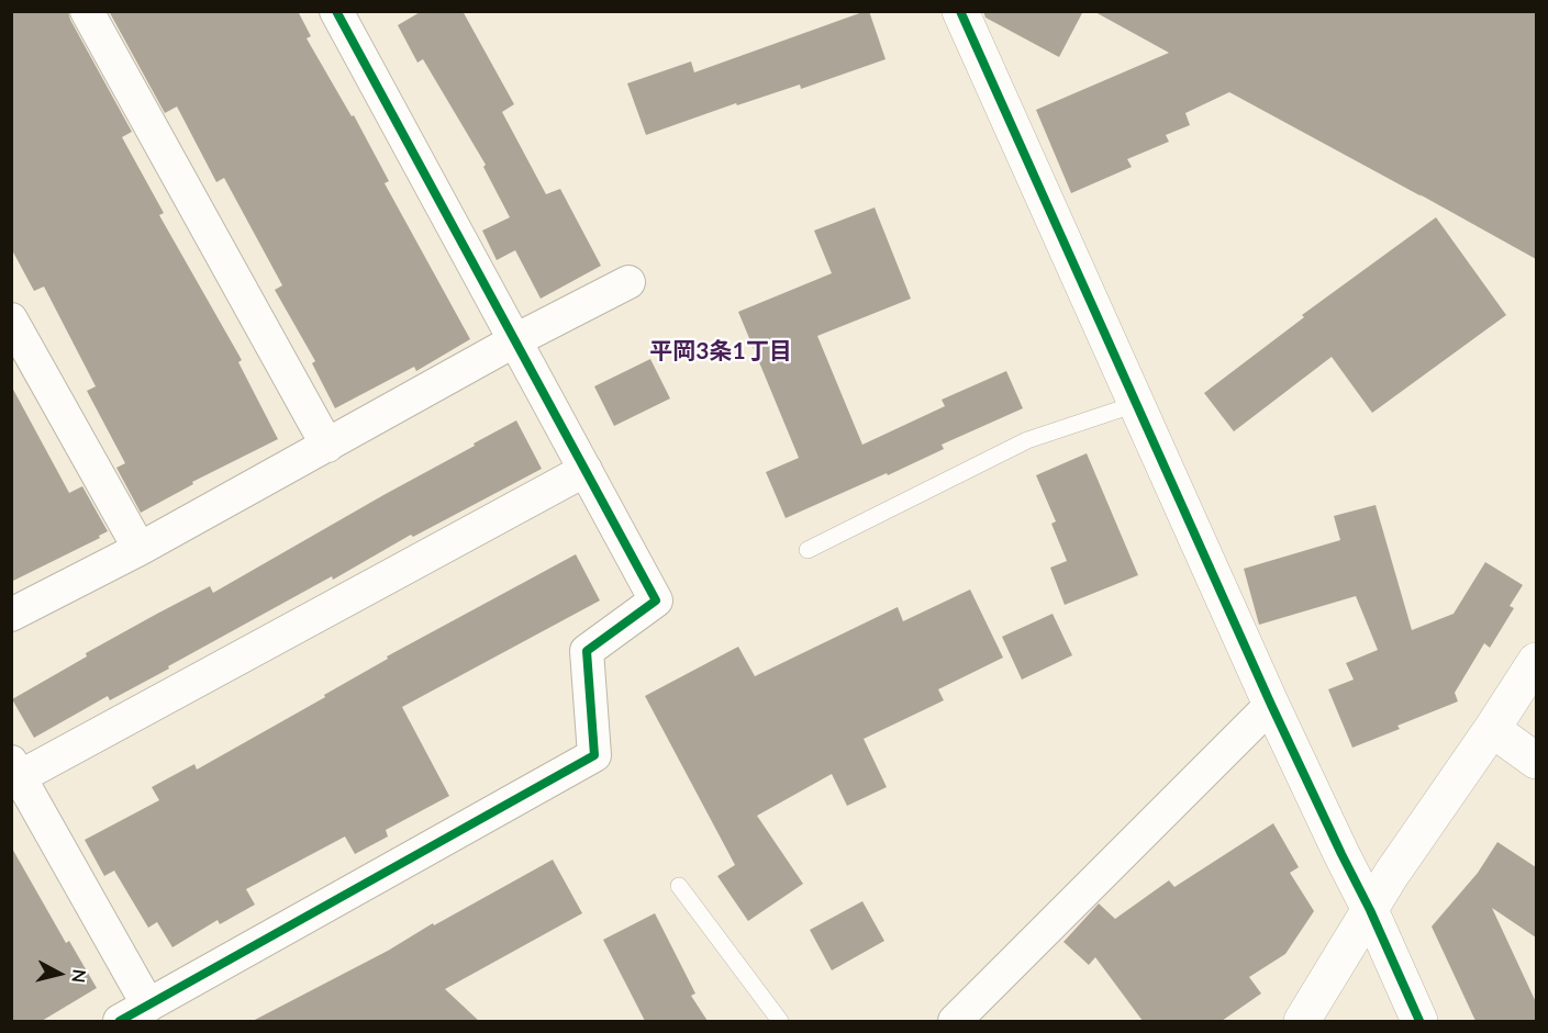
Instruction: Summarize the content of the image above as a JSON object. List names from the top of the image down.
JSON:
{
  "districts": ["平岡3条1丁目"],
  "north": "right"
}
